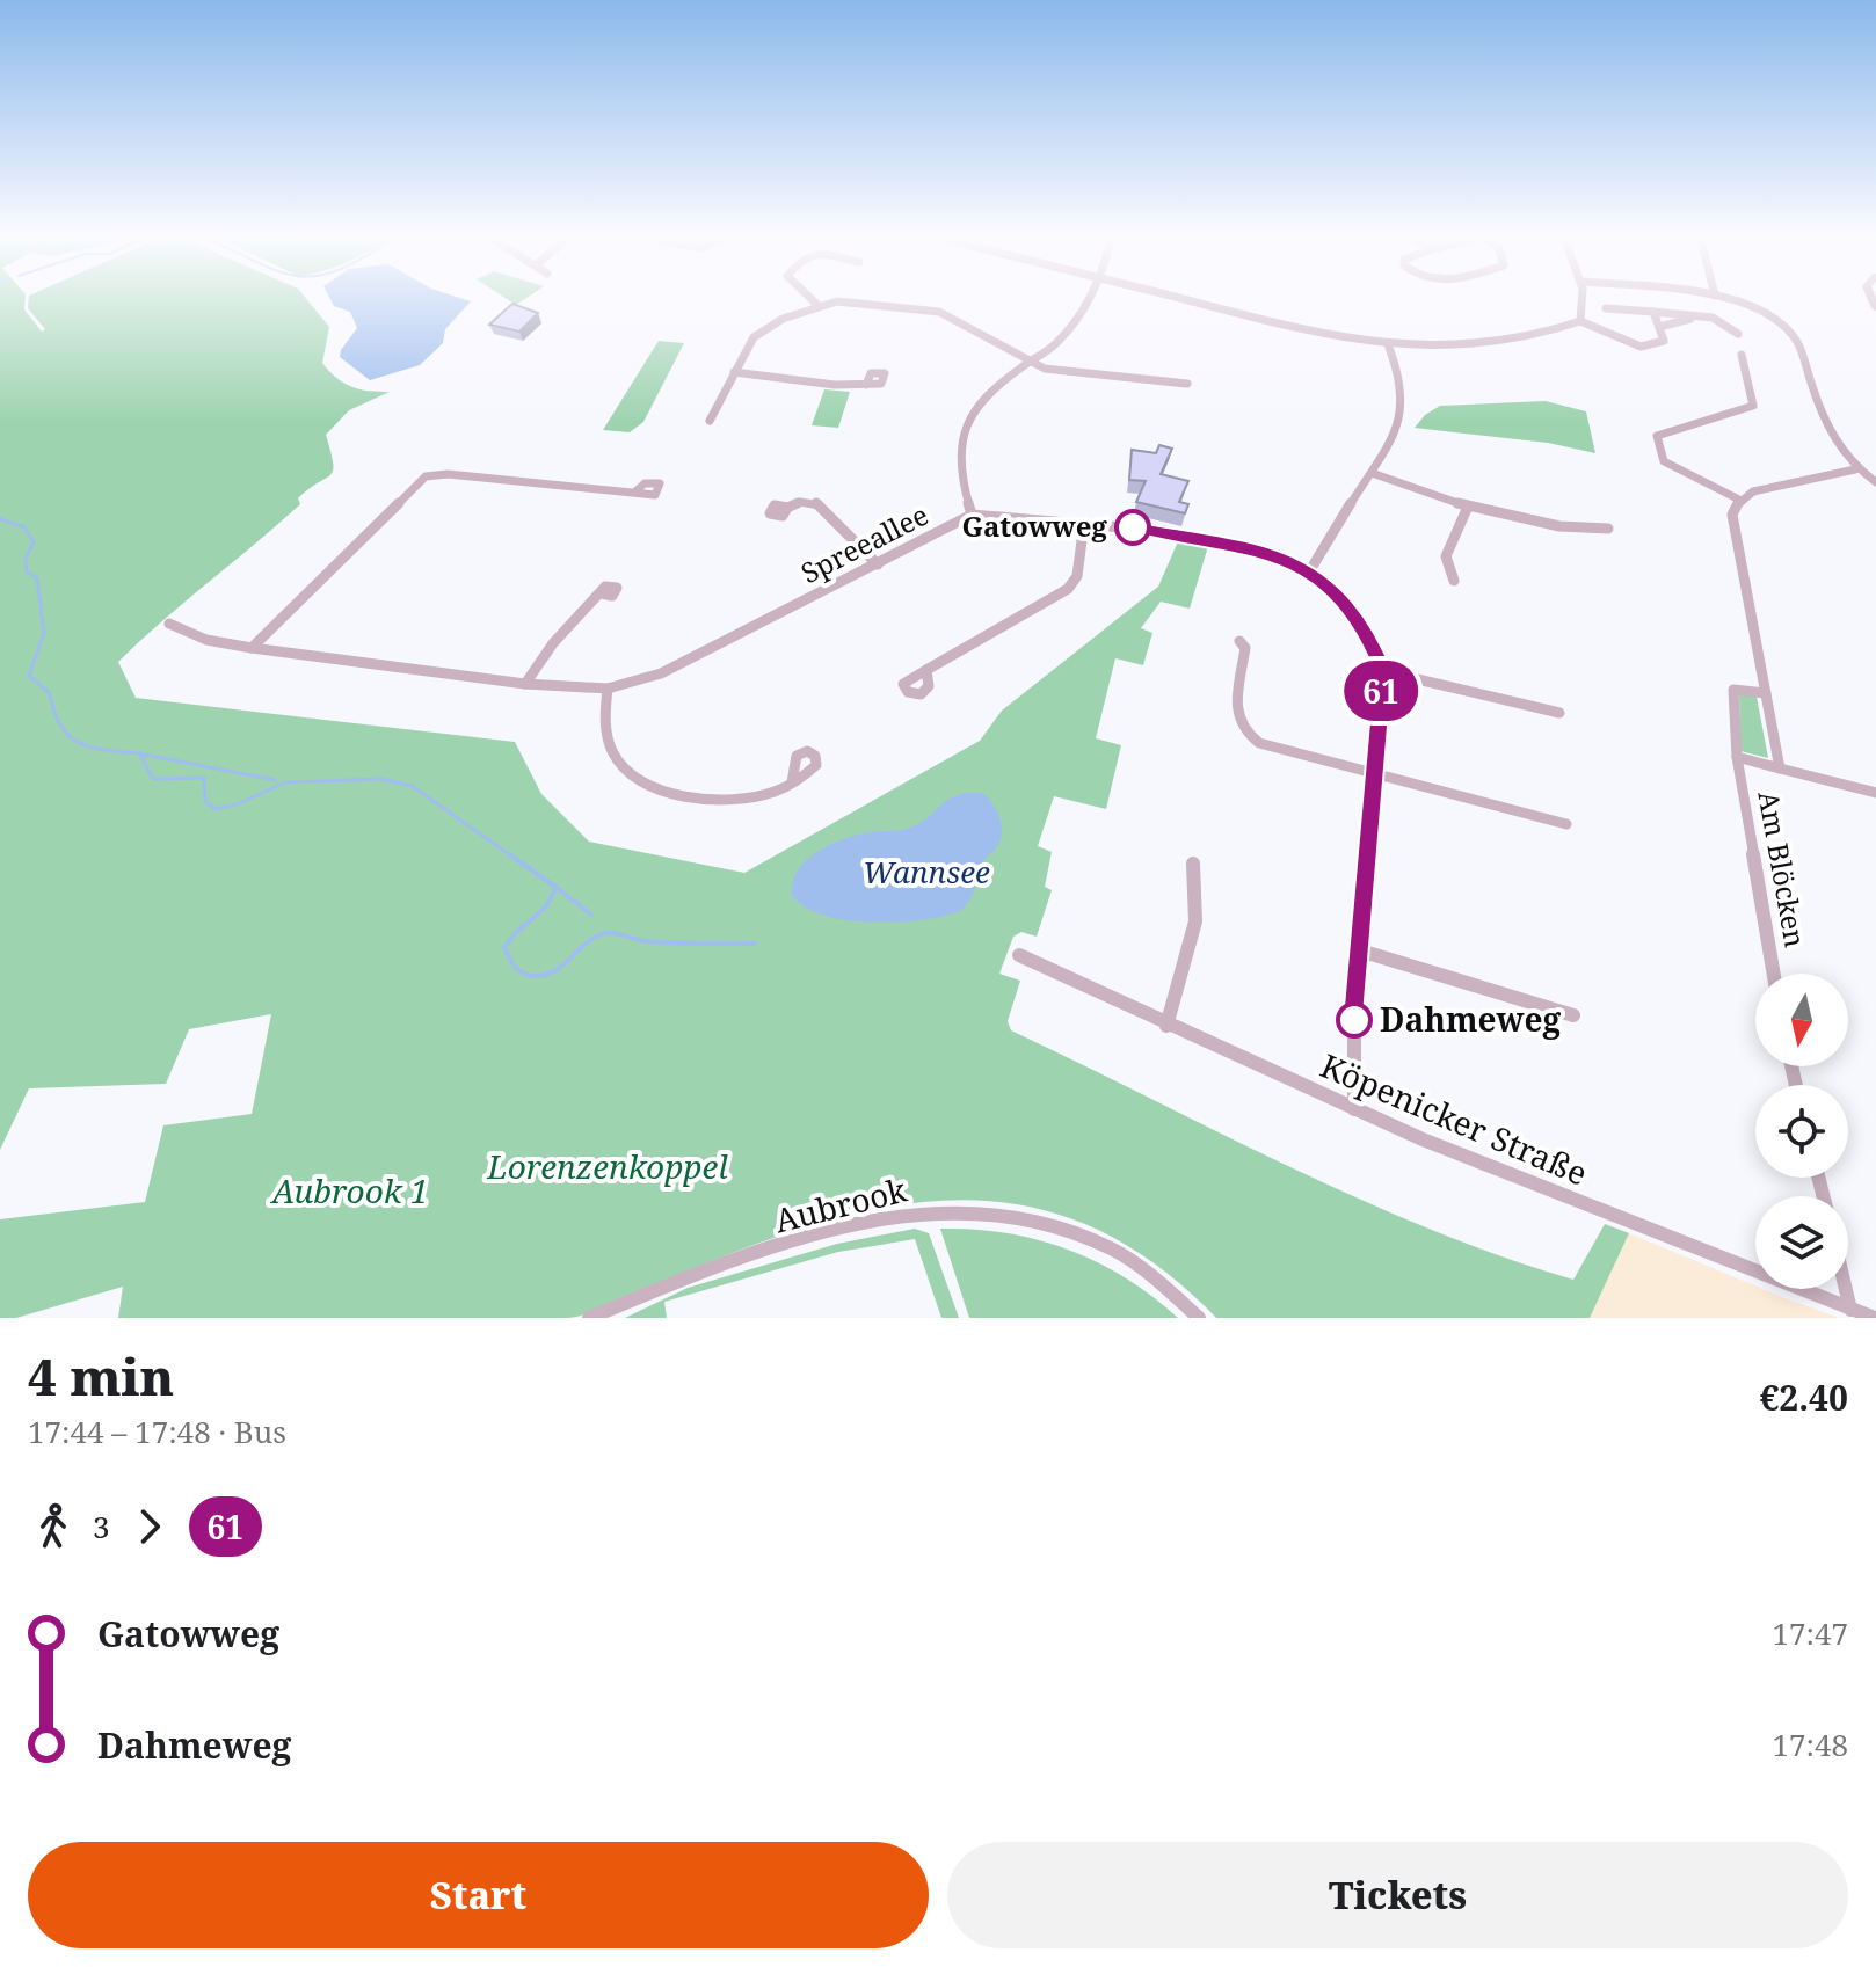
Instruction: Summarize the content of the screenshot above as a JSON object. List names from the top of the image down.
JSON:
{
  "streets": {
    "street": [
      "Spreeallee",
      "Am Blöcken",
      "Köpenicker Straße",
      "Aubrook"
    ]
  },
  "water": ["Wannsee"],
  "parks": ["Lorenzenkoppel", "Aubrook 1"],
  "places": ["Gatowweg", "Dahmeweg"],
  "lines": ["bus line 61"],
  "north": "bottom",
  "page": {
    "on_map": "61",
    "heading": ["4 min", "17:44 – 17:48 · Bus", "€2.40"],
    "legs": ["3", "61"],
    "list": [
      {
        "name": "Gatowweg",
        "value": "17:47"
      },
      {
        "name": "Dahmeweg",
        "value": "17:48"
      }
    ],
    "buttons": ["Start", "Tickets"]
  }
}
